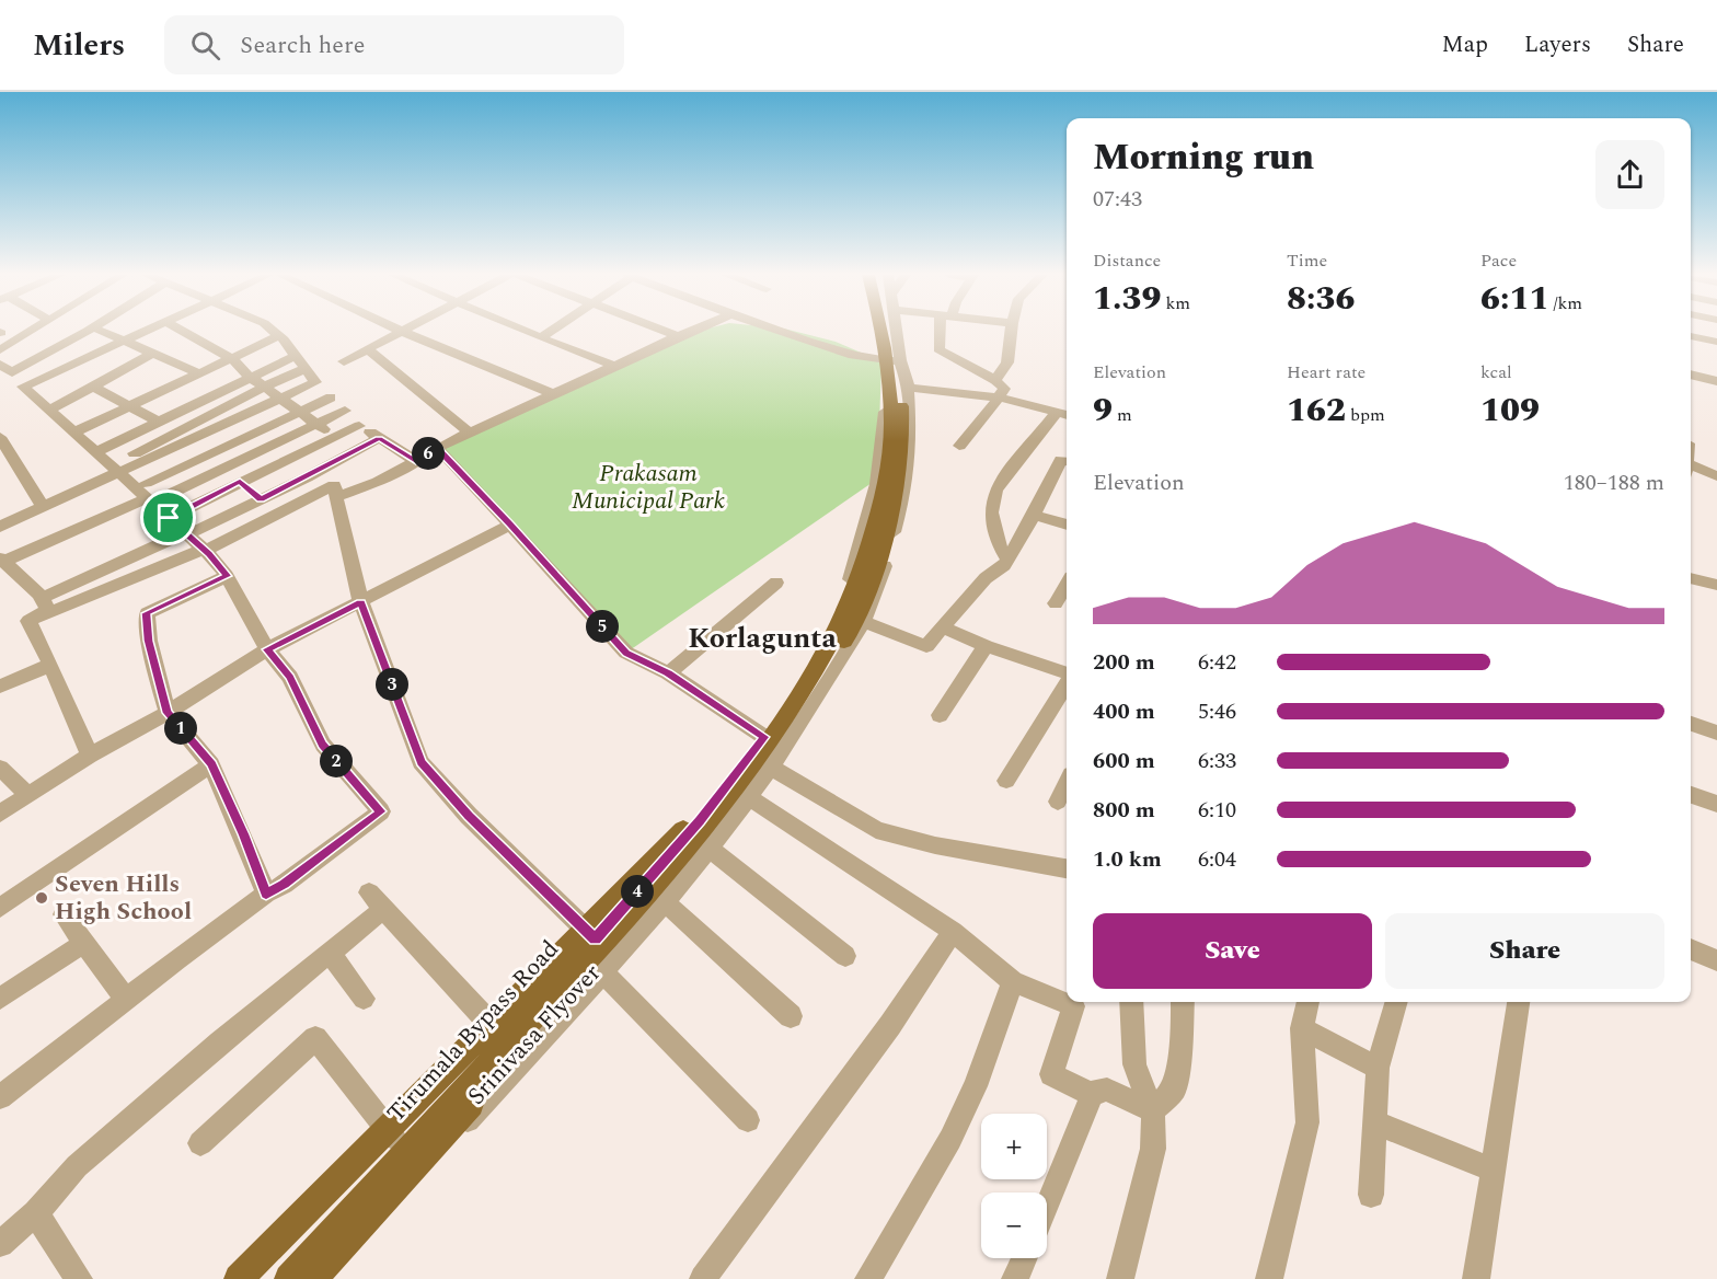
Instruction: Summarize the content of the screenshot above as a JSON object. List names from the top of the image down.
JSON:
{
  "streets": {
    "main road": ["Srinivasa Flyover"],
    "street": ["Tirumala Bypass Road"]
  },
  "districts": ["Korlagunta"],
  "parks": ["Prakasam Municipal Park"],
  "places": ["Seven Hills High School"],
  "page": {
    "header": "Milers",
    "search": "Search here",
    "nav": ["Map", "Layers", "Share"],
    "heading": ["Morning run", "07:43"],
    "stats": [
      ["Distance", "1.39 km"],
      ["Time", "8:36"],
      ["Pace", "6:11 /km"],
      ["Elevation", "9 m"],
      ["Heart rate", "162 bpm"],
      ["kcal", "109"]
    ],
    "pins": [
      "6",
      "5",
      "3",
      "1",
      "2",
      "4"
    ],
    "chart": ["Elevation", "180–188 m"],
    "list": [
      {
        "name": "200 m",
        "note": "6:42"
      },
      {
        "name": "400 m",
        "note": "5:46"
      },
      {
        "name": "600 m",
        "note": "6:33"
      },
      {
        "name": "800 m",
        "note": "6:10"
      },
      {
        "name": "1.0 km",
        "note": "6:04"
      }
    ],
    "buttons": ["Save", "Share"],
    "map_buttons": ["+", "−"]
  }
}
